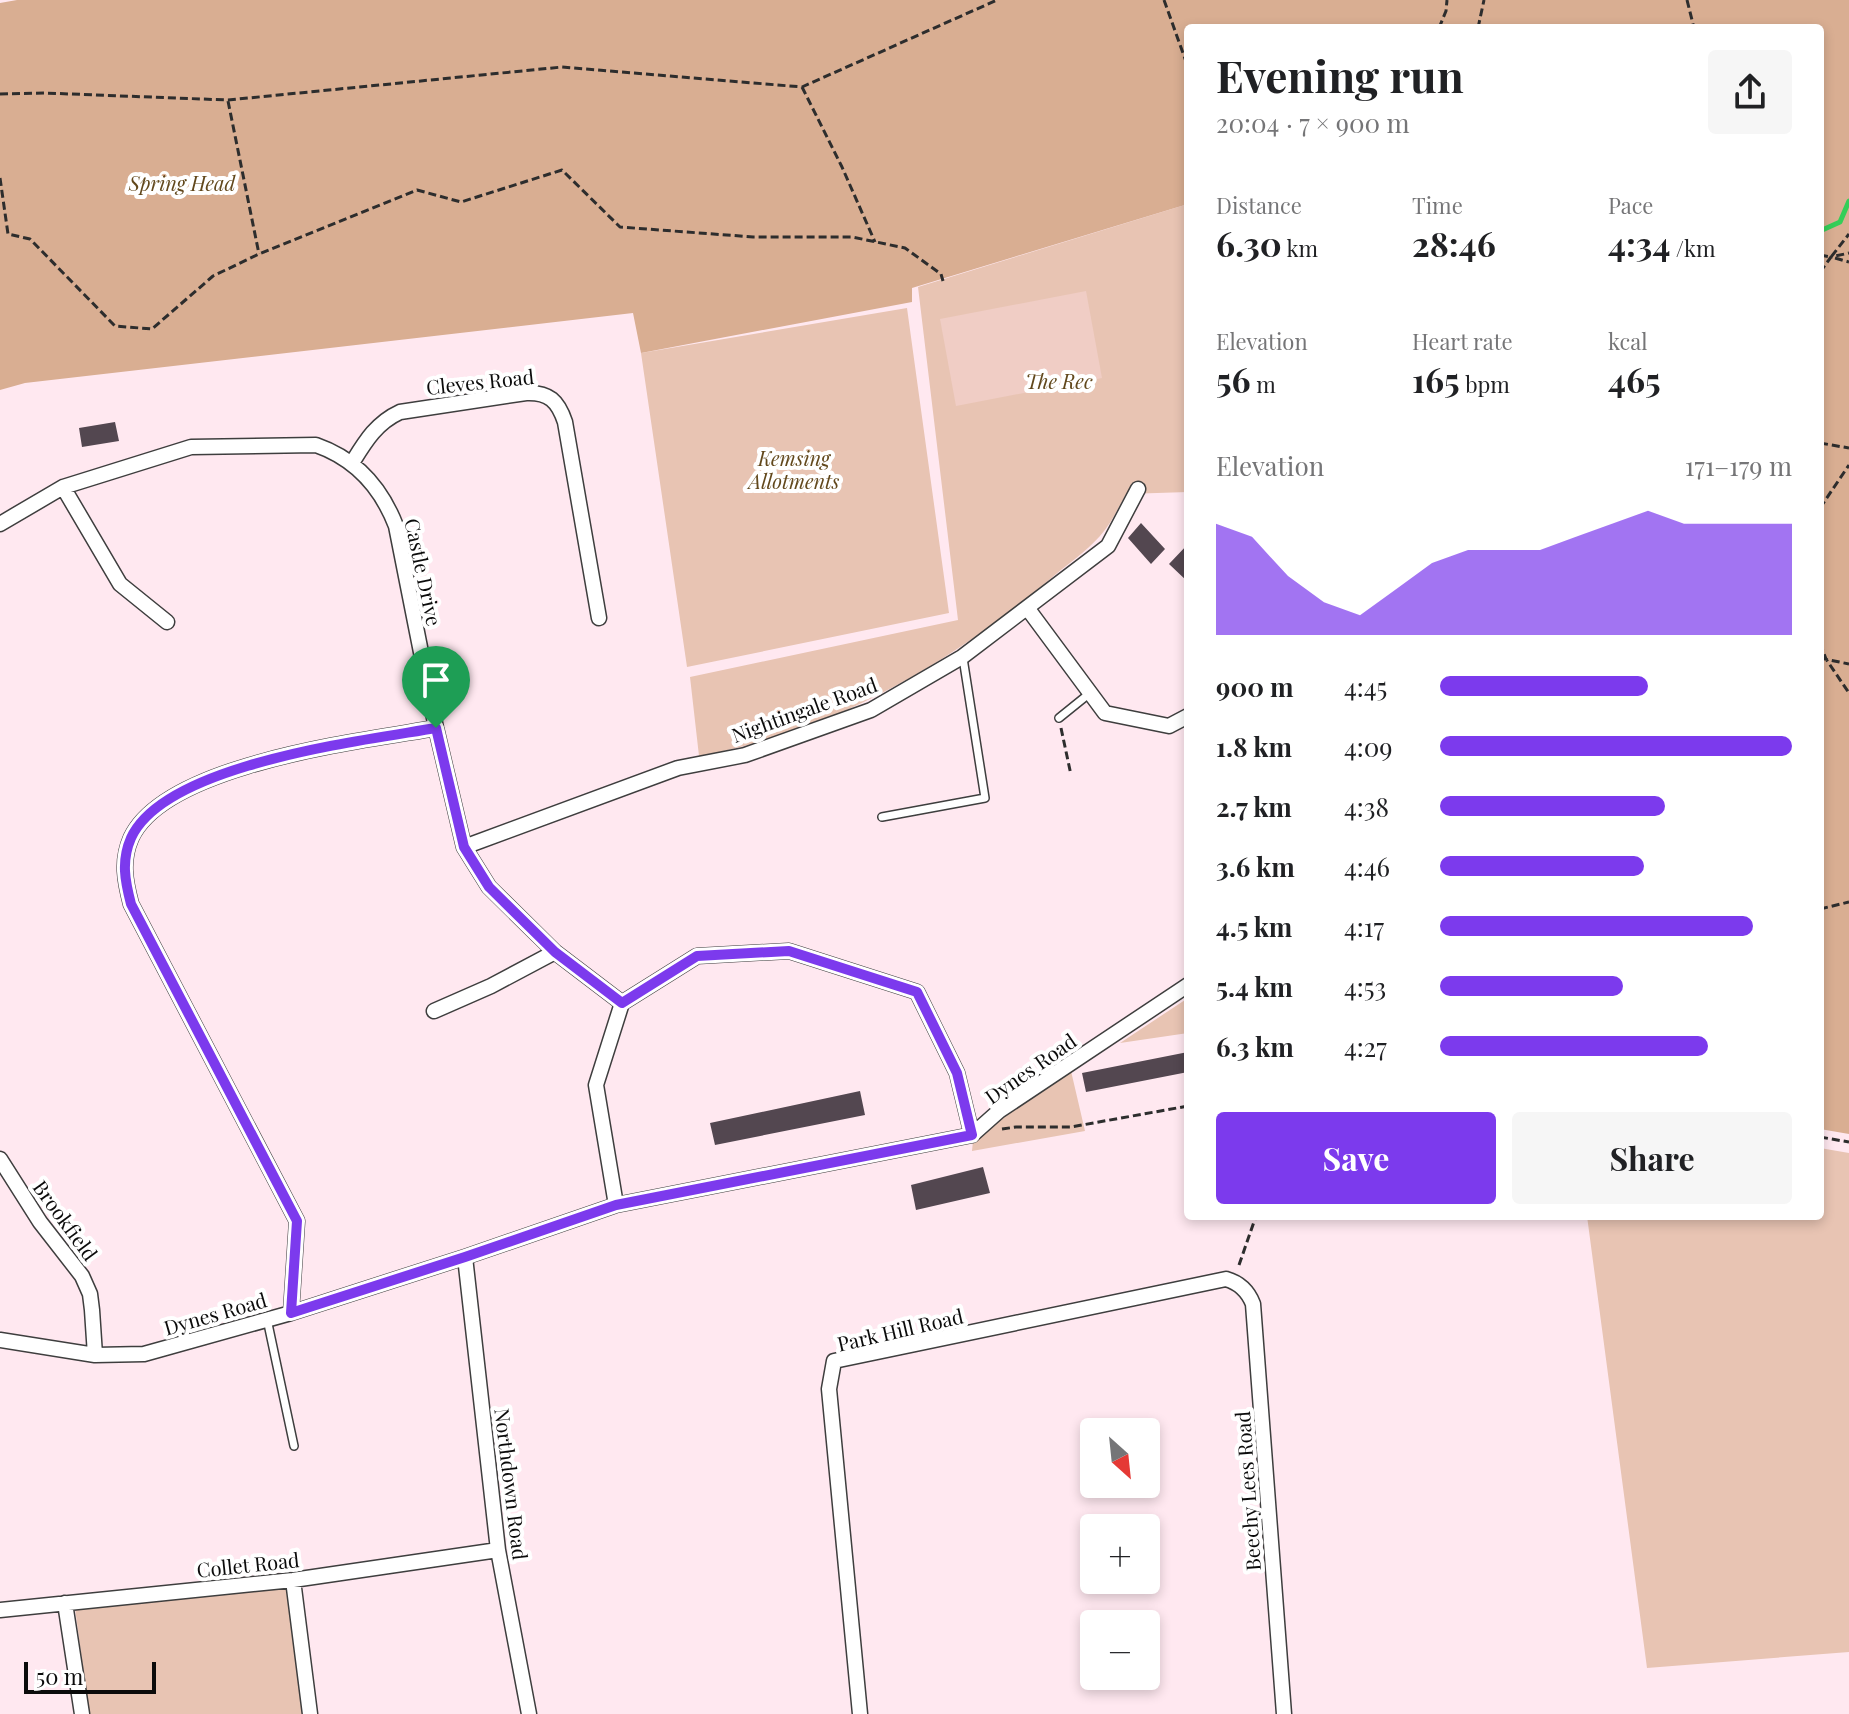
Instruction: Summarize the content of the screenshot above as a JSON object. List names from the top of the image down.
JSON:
{
  "streets": {
    "street": [
      "Cleves Road",
      "Castle Drive",
      "Nightingale Road",
      "Dynes Road",
      "Brookfield",
      "Park Hill Road",
      "Northdown Road",
      "Beechy Lees Road",
      "Collet Road"
    ]
  },
  "crossings": [
    ["Cleves Road", "Castle Drive"],
    ["Castle Drive", "Nightingale Road"],
    ["Dynes Road", "Brookfield"],
    ["Dynes Road", "Northdown Road"],
    ["Park Hill Road", "Beechy Lees Road"],
    ["Northdown Road", "Collet Road"]
  ],
  "parks": ["Spring Head", "The Rec", "Kemsing Allotments"],
  "scale_bar": "50 m",
  "north": "bottom right",
  "page": {
    "heading": ["Evening run", "20:04 · 7 × 900 m"],
    "stats": [
      ["Distance", "6.30 km"],
      ["Time", "28:46"],
      ["Pace", "4:34 /km"],
      ["Elevation", "56 m"],
      ["Heart rate", "165 bpm"],
      ["kcal", "465"]
    ],
    "chart": ["Elevation", "171–179 m"],
    "list": [
      {
        "name": "900 m",
        "note": "4:45"
      },
      {
        "name": "1.8 km",
        "note": "4:09"
      },
      {
        "name": "2.7 km",
        "note": "4:38"
      },
      {
        "name": "3.6 km",
        "note": "4:46"
      },
      {
        "name": "4.5 km",
        "note": "4:17"
      },
      {
        "name": "5.4 km",
        "note": "4:53"
      },
      {
        "name": "6.3 km",
        "note": "4:27"
      }
    ],
    "buttons": ["Save", "Share"],
    "map_buttons": ["+", "−"],
    "scale": "50 m"
  }
}
